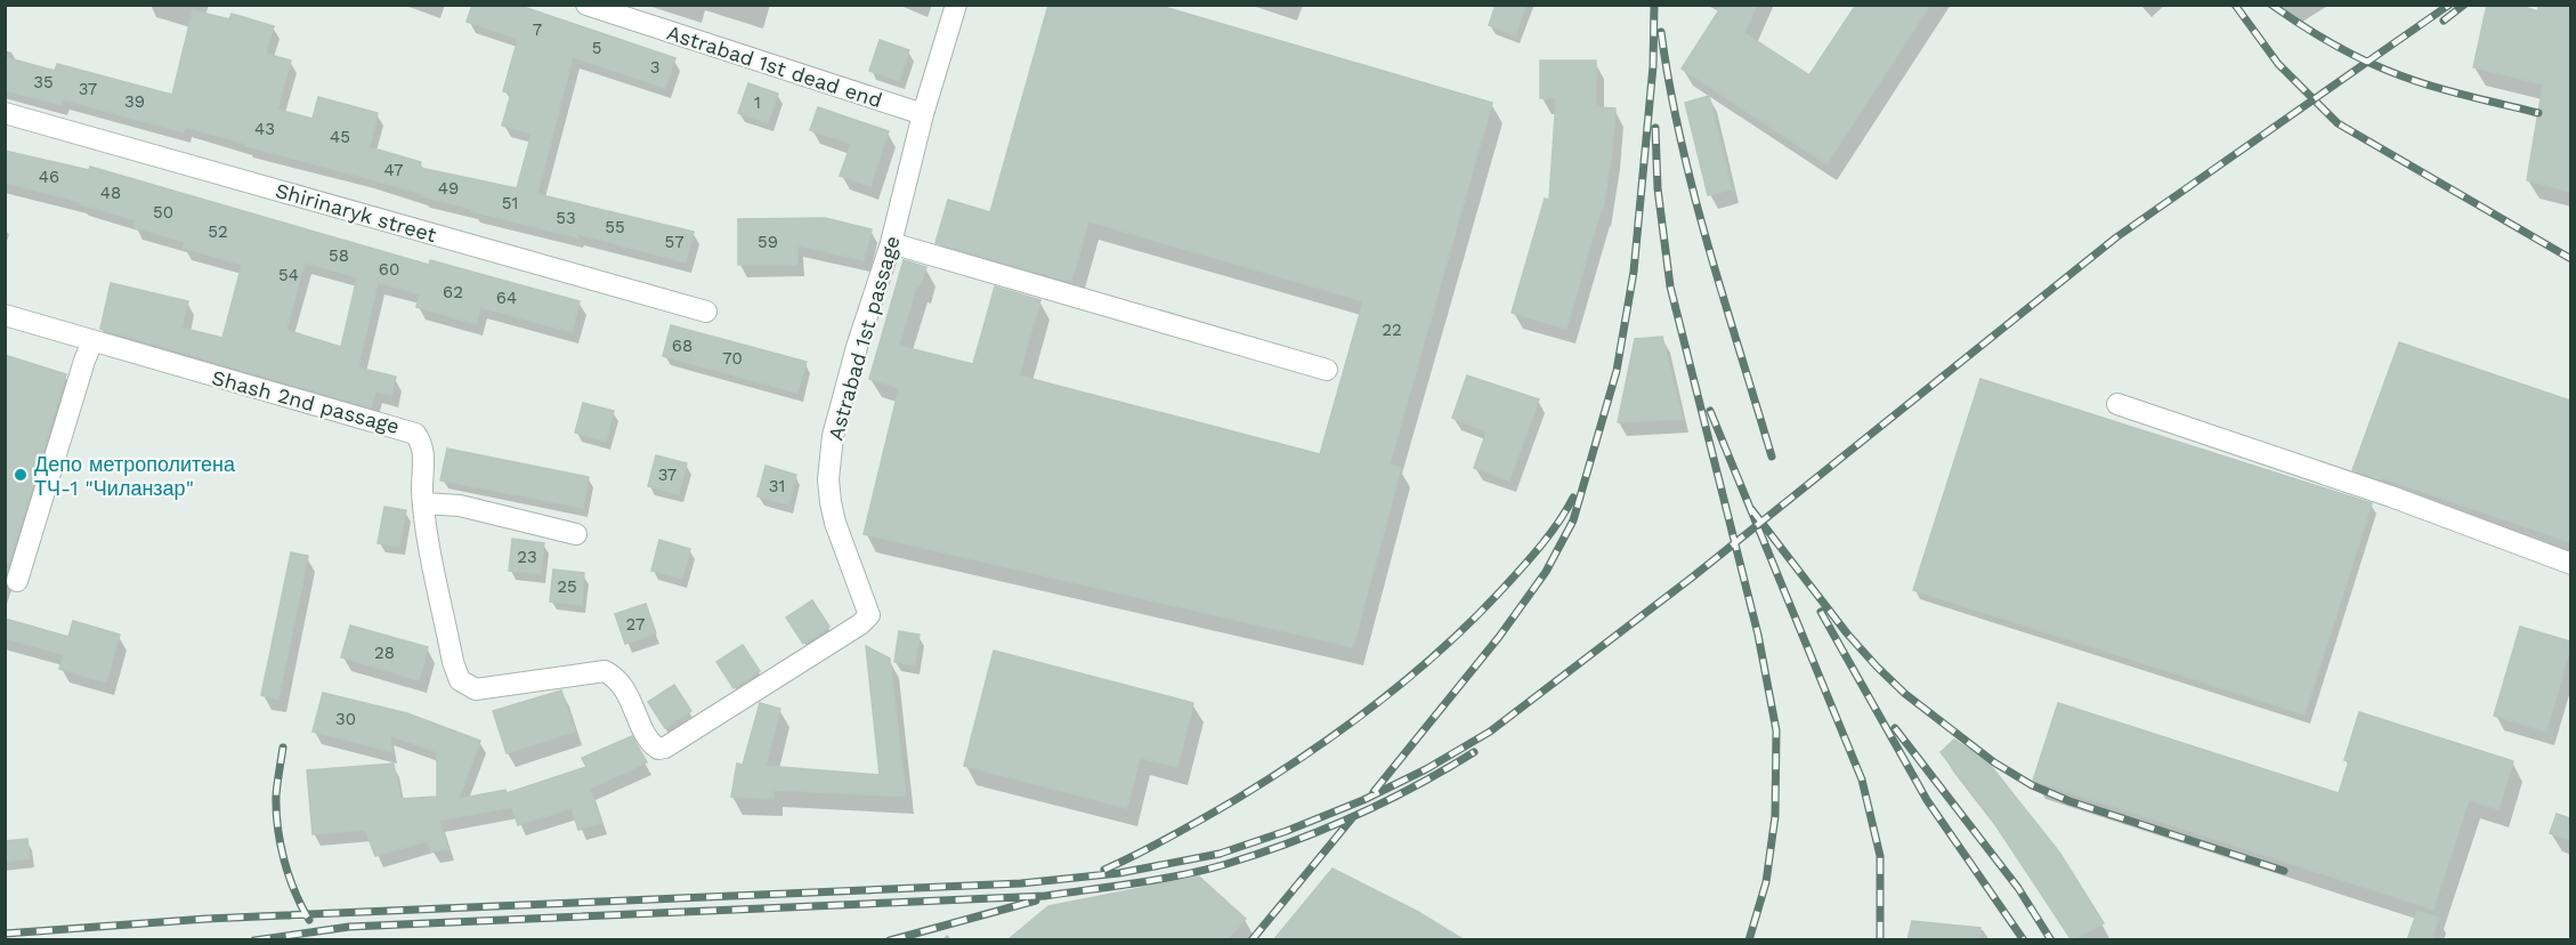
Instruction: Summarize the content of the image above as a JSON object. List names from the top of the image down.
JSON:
{
  "streets": {
    "street": [
      "Astrabad 1st dead end",
      "Shirinaryk street",
      "Astrabad 1st passage",
      "Shash 2nd passage"
    ]
  },
  "crossings": [
    ["Astrabad 1st dead end", "Astrabad 1st passage"],
    ["Astrabad 1st passage", "Shash 2nd passage"]
  ],
  "places": ["Депо метрополитена ТЧ-1 \"Чиланзар\""],
  "house_numbers": [
    "7",
    "5",
    "3",
    "35",
    "37",
    "39",
    "1",
    "43",
    "45",
    "47",
    "46",
    "49",
    "48",
    "51",
    "50",
    "53",
    "55",
    "52",
    "57",
    "59",
    "58",
    "60",
    "54",
    "62",
    "64",
    "22",
    "68",
    "70",
    "37",
    "31",
    "23",
    "25",
    "27",
    "28",
    "30"
  ]
}
